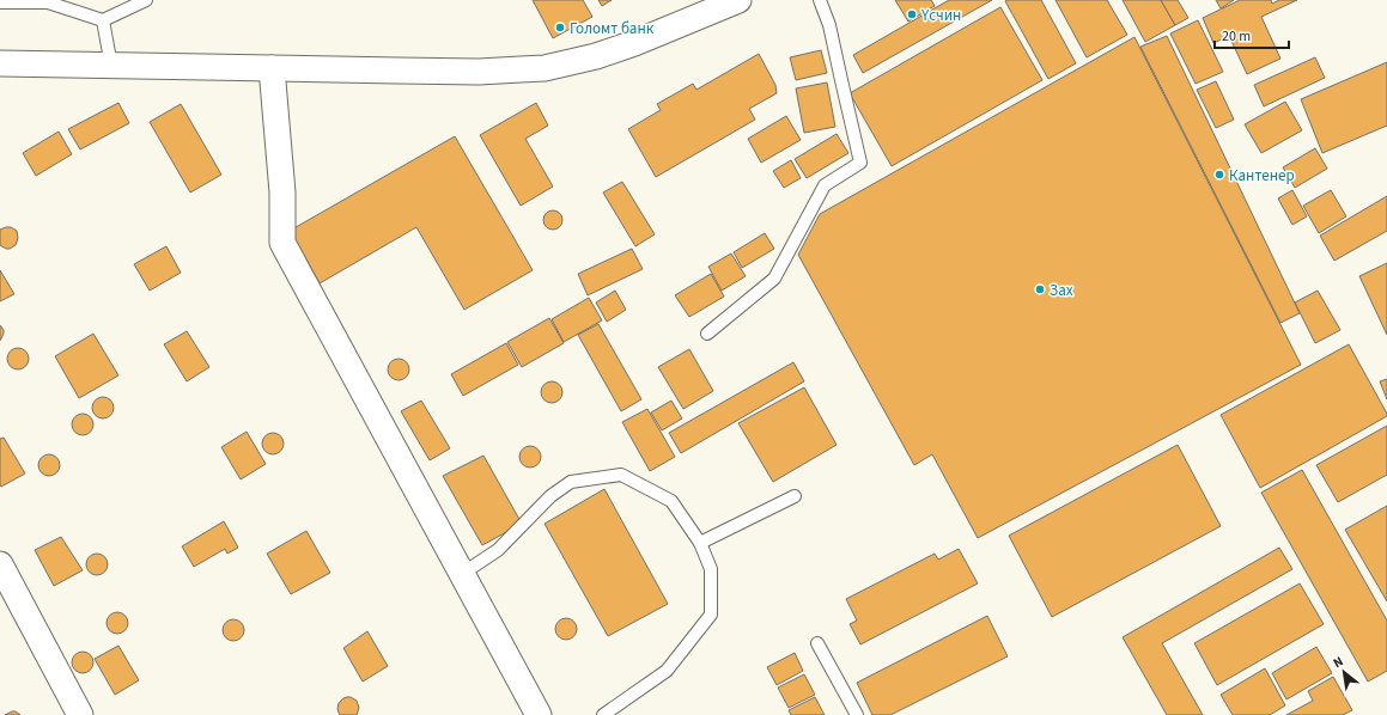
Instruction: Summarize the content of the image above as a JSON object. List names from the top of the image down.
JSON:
{
  "places": [
    "Үсчин",
    "Голомт банк",
    "Кантенер",
    "Зах"
  ],
  "scale_bar": "20 m",
  "north": "top left"
}
